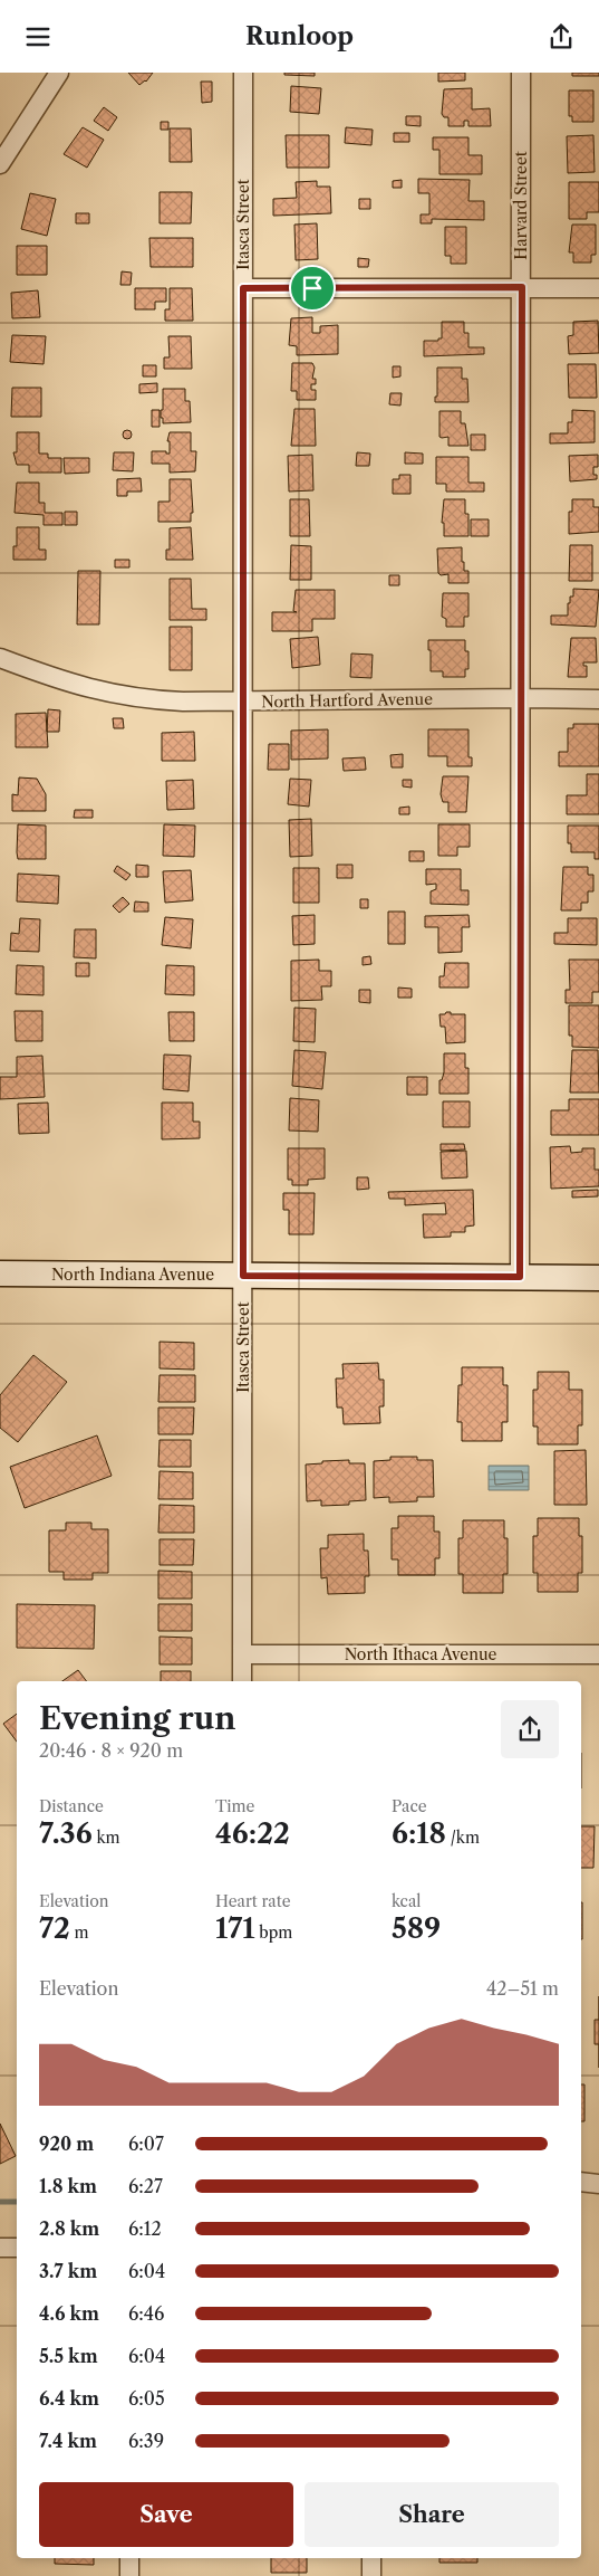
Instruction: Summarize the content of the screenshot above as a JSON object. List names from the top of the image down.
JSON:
{
  "streets": {
    "main road": ["North Indiana Avenue"],
    "street": [
      "Harvard Street",
      "Itasca Street",
      "North Hartford Avenue",
      "North Ithaca Avenue"
    ]
  },
  "crossings": [
    ["Harvard Street", "North Hartford Avenue"],
    ["Harvard Street", "North Indiana Avenue"],
    ["Itasca Street", "North Hartford Avenue"],
    ["Itasca Street", "North Indiana Avenue"],
    ["Itasca Street", "North Ithaca Avenue"]
  ],
  "page": {
    "header": "Runloop",
    "heading": ["Evening run", "20:46 · 8 × 920 m"],
    "stats": [
      ["Distance", "7.36 km"],
      ["Time", "46:22"],
      ["Pace", "6:18 /km"],
      ["Elevation", "72 m"],
      ["Heart rate", "171 bpm"],
      ["kcal", "589"]
    ],
    "chart": ["Elevation", "42–51 m"],
    "list": [
      {
        "name": "920 m",
        "note": "6:07"
      },
      {
        "name": "1.8 km",
        "note": "6:27"
      },
      {
        "name": "2.8 km",
        "note": "6:12"
      },
      {
        "name": "3.7 km",
        "note": "6:04"
      },
      {
        "name": "4.6 km",
        "note": "6:46"
      },
      {
        "name": "5.5 km",
        "note": "6:04"
      },
      {
        "name": "6.4 km",
        "note": "6:05"
      },
      {
        "name": "7.4 km",
        "note": "6:39"
      }
    ],
    "buttons": ["Save", "Share"]
  }
}
